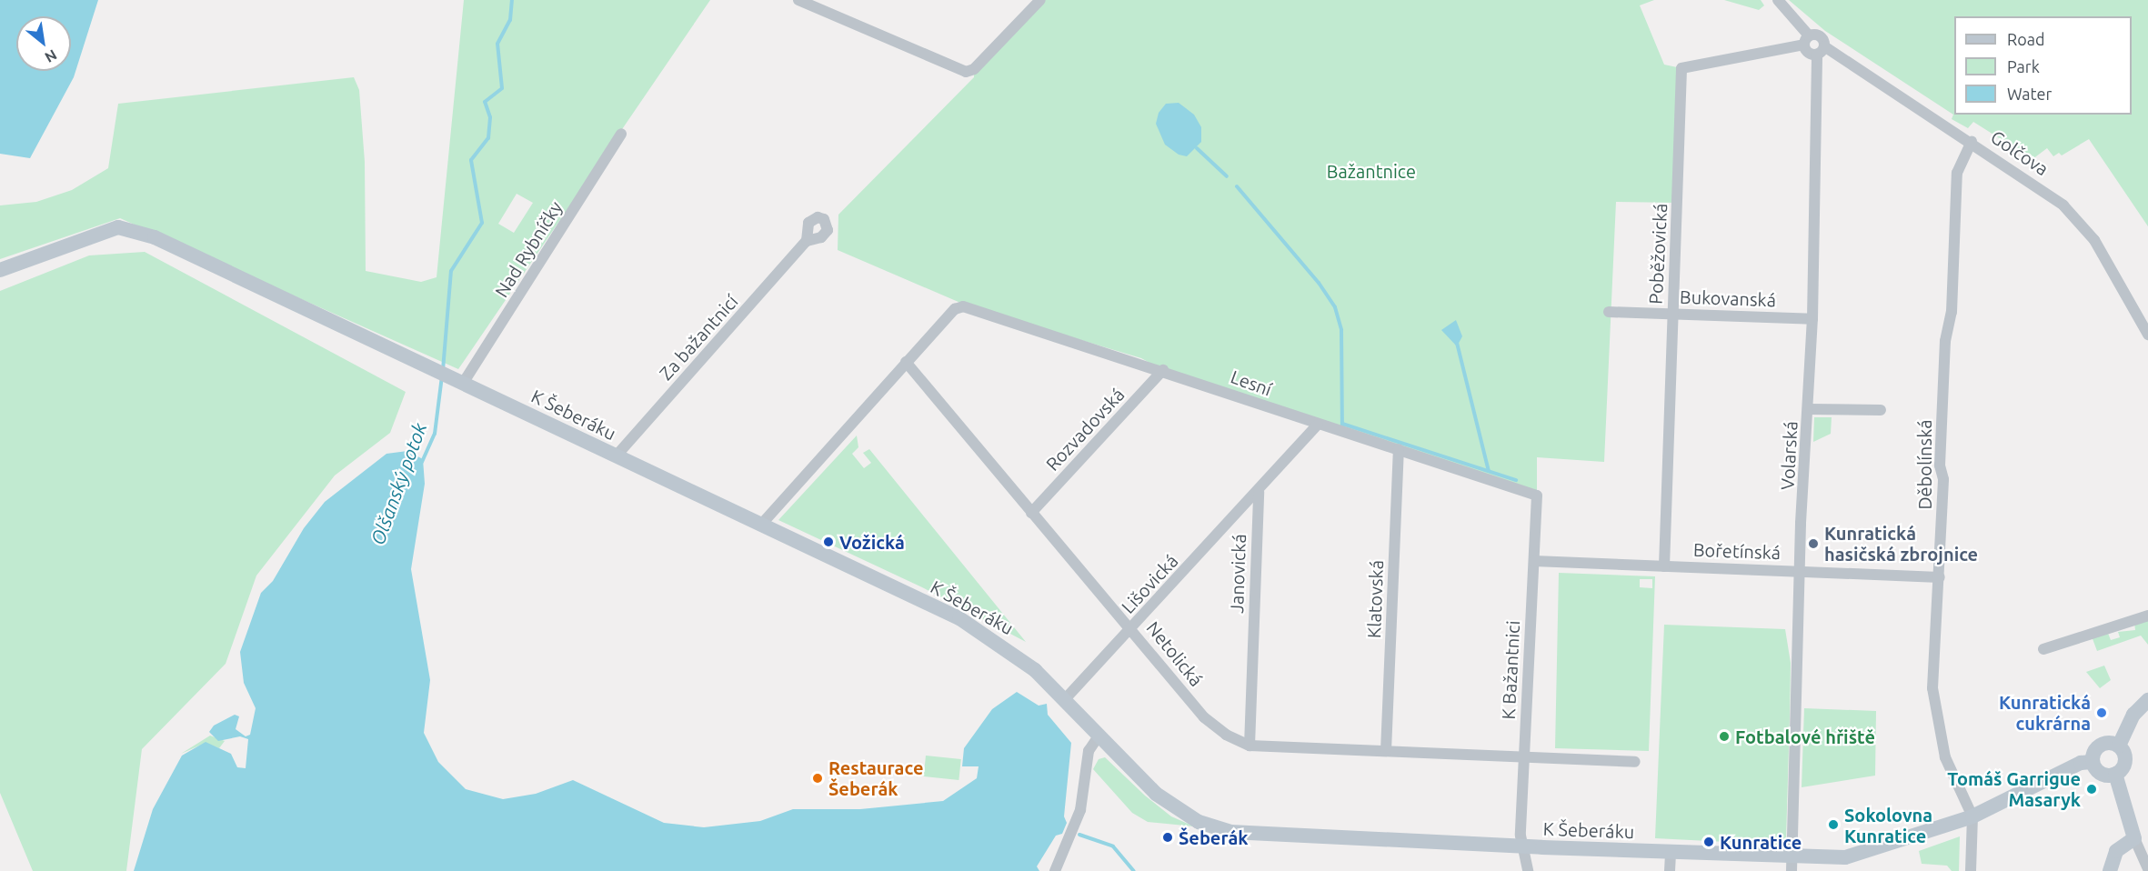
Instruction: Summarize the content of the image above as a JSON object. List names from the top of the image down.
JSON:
{
  "streets": {
    "street": [
      "Golčova",
      "Nad Rybníčky",
      "Poběžovická",
      "Bukovanská",
      "Za bažantnicí",
      "Lesní",
      "K Šeberáku",
      "Rozvadovská",
      "Volarská",
      "Děbolínská",
      "Bořetínská",
      "Janovická",
      "Lišovická",
      "Klatovská",
      "Netolická",
      "K Bažantnici"
    ]
  },
  "crossings": [
    ["Golčova", "Volarská"],
    ["Golčova", "Děbolínská"],
    ["Nad Rybníčky", "K Šeberáku"],
    ["Poběžovická", "Bukovanská"],
    ["Poběžovická", "Bořetínská"],
    ["Bukovanská", "Volarská"],
    ["Za bažantnicí", "K Šeberáku"],
    ["Lesní", "Rozvadovská"],
    ["Lesní", "Klatovská"],
    ["Lesní", "Netolická"],
    ["Lesní", "K Bažantnici"],
    ["K Šeberáku", "Volarská"],
    ["K Šeberáku", "Děbolínská"],
    ["K Šeberáku", "Lišovická"],
    ["K Šeberáku", "K Bažantnici"],
    ["Rozvadovská", "Netolická"],
    ["Volarská", "Bořetínská"],
    ["Děbolínská", "Bořetínská"],
    ["Bořetínská", "K Bažantnici"],
    ["Janovická", "Lišovická"],
    ["Janovická", "Netolická"],
    ["Lišovická", "Netolická"],
    ["Klatovská", "Netolická"],
    ["Netolická", "K Bažantnici"]
  ],
  "water": ["Olšanský potok"],
  "parks": ["Bažantnice"],
  "places": [
    "Vožická",
    "Kunratická hasičská zbrojnice",
    "Kunratická cukrárna",
    "Fotbalové hřiště",
    "Restaurace Šeberák",
    "Tomáš Garrigue Masaryk",
    "Sokolovna Kunratice",
    "Šeberák",
    "Kunratice"
  ],
  "legend": ["Road", "Park", "Water"],
  "north": "bottom right"
}
